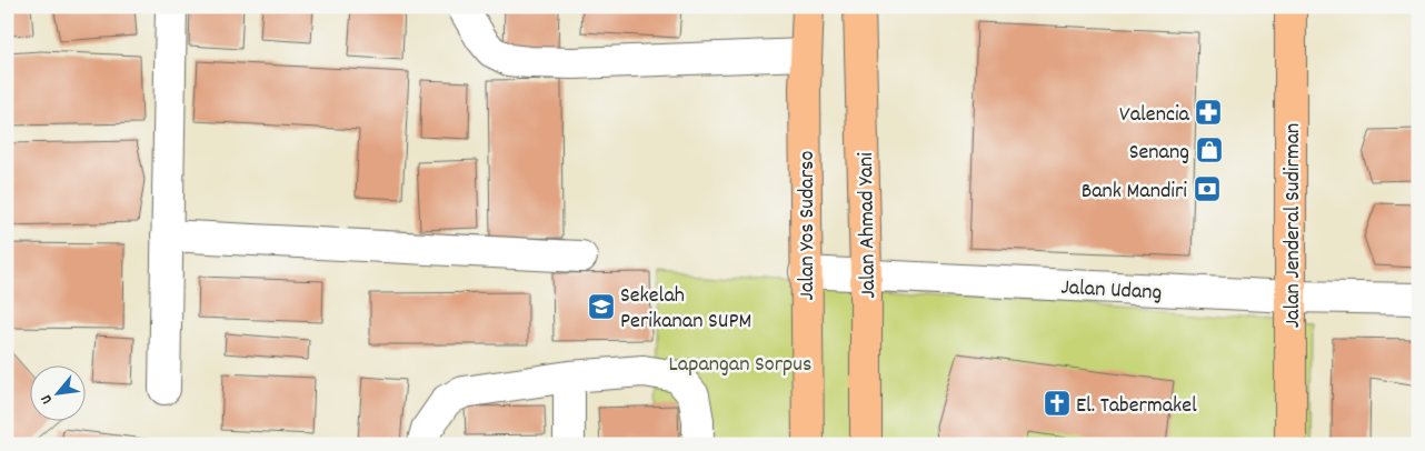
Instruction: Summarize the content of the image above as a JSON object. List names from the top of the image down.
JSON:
{
  "streets": {
    "main road": ["Jalan Yos Sudarso", "Jalan Ahmad Yani", "Jalan Jenderal Sudirman"],
    "street": ["Jalan Udang"]
  },
  "crossings": [
    ["Jalan Yos Sudarso", "Jalan Udang"],
    ["Jalan Ahmad Yani", "Jalan Udang"],
    ["Jalan Jenderal Sudirman", "Jalan Udang"]
  ],
  "parks": ["Lapangan Sorpus"],
  "places": {
    "pharmacy": ["Valencia"],
    "shop": ["Senang"],
    "bank": ["Bank Mandiri"],
    "school or university": ["Sekelah Perikanan SUPM"],
    "church": ["El. Tabermakel"]
  },
  "north": "bottom left"
}
